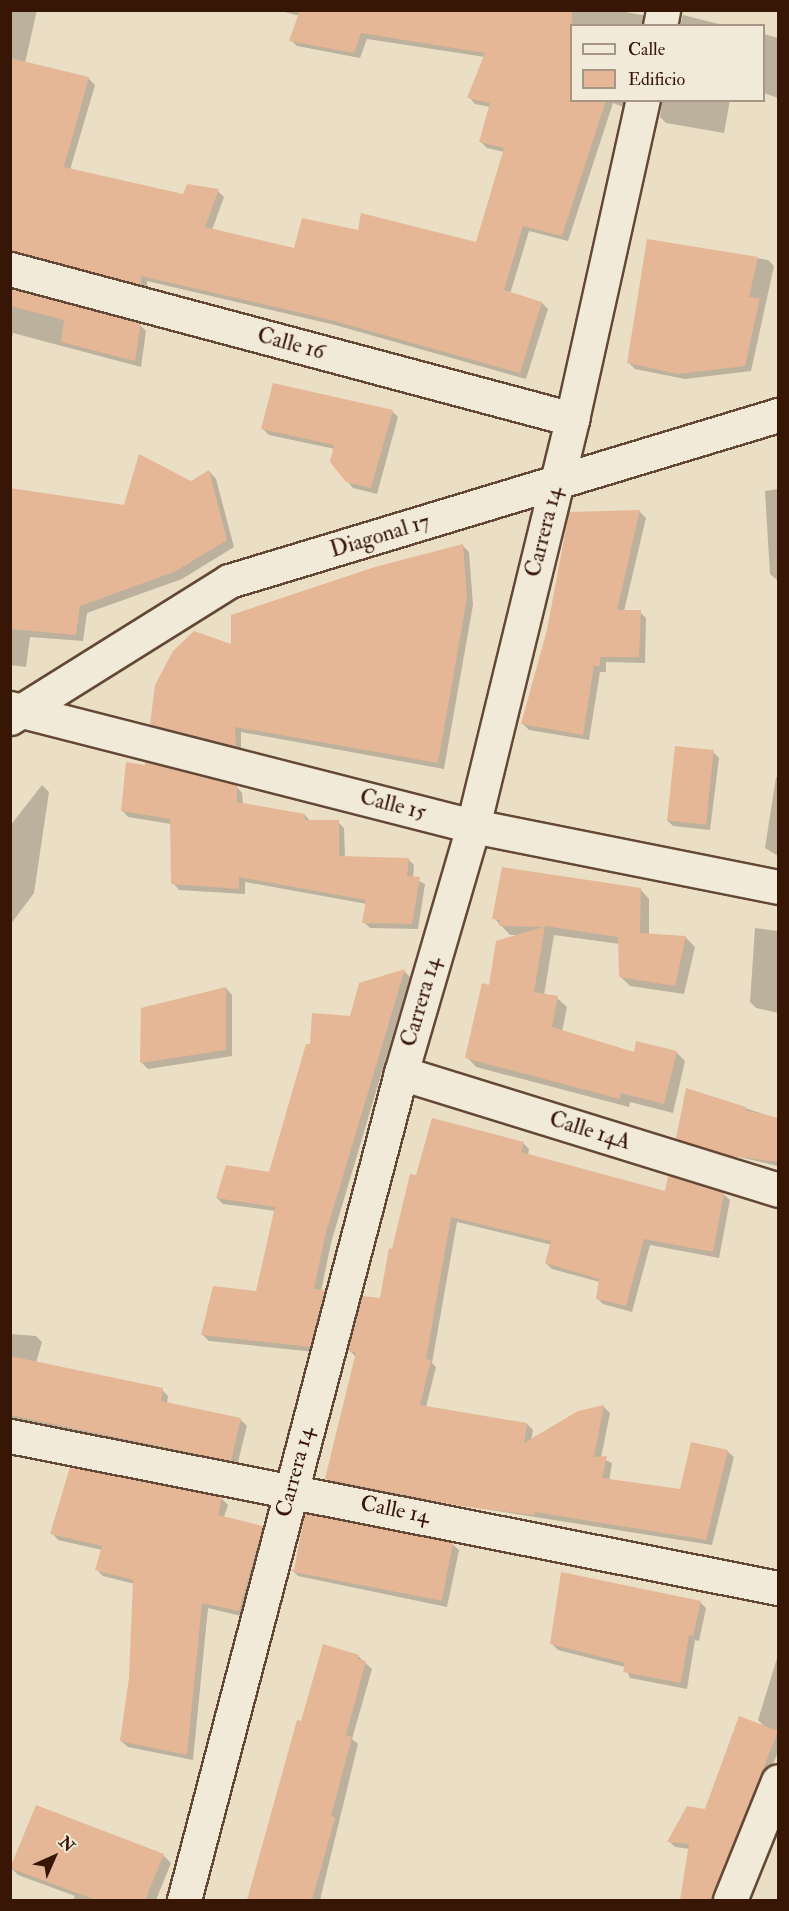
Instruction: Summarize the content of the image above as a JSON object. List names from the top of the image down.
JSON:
{
  "streets": {
    "street": [
      "Calle 16",
      "Carrera 14",
      "Diagonal 17",
      "Calle 15",
      "Calle 14A",
      "Calle 14"
    ]
  },
  "crossings": [
    ["Calle 16", "Carrera 14"],
    ["Carrera 14", "Diagonal 17"],
    ["Carrera 14", "Calle 15"],
    ["Carrera 14", "Calle 14A"],
    ["Carrera 14", "Calle 14"],
    ["Diagonal 17", "Calle 15"]
  ],
  "legend": ["Calle", "Edificio"],
  "north": "top right"
}
